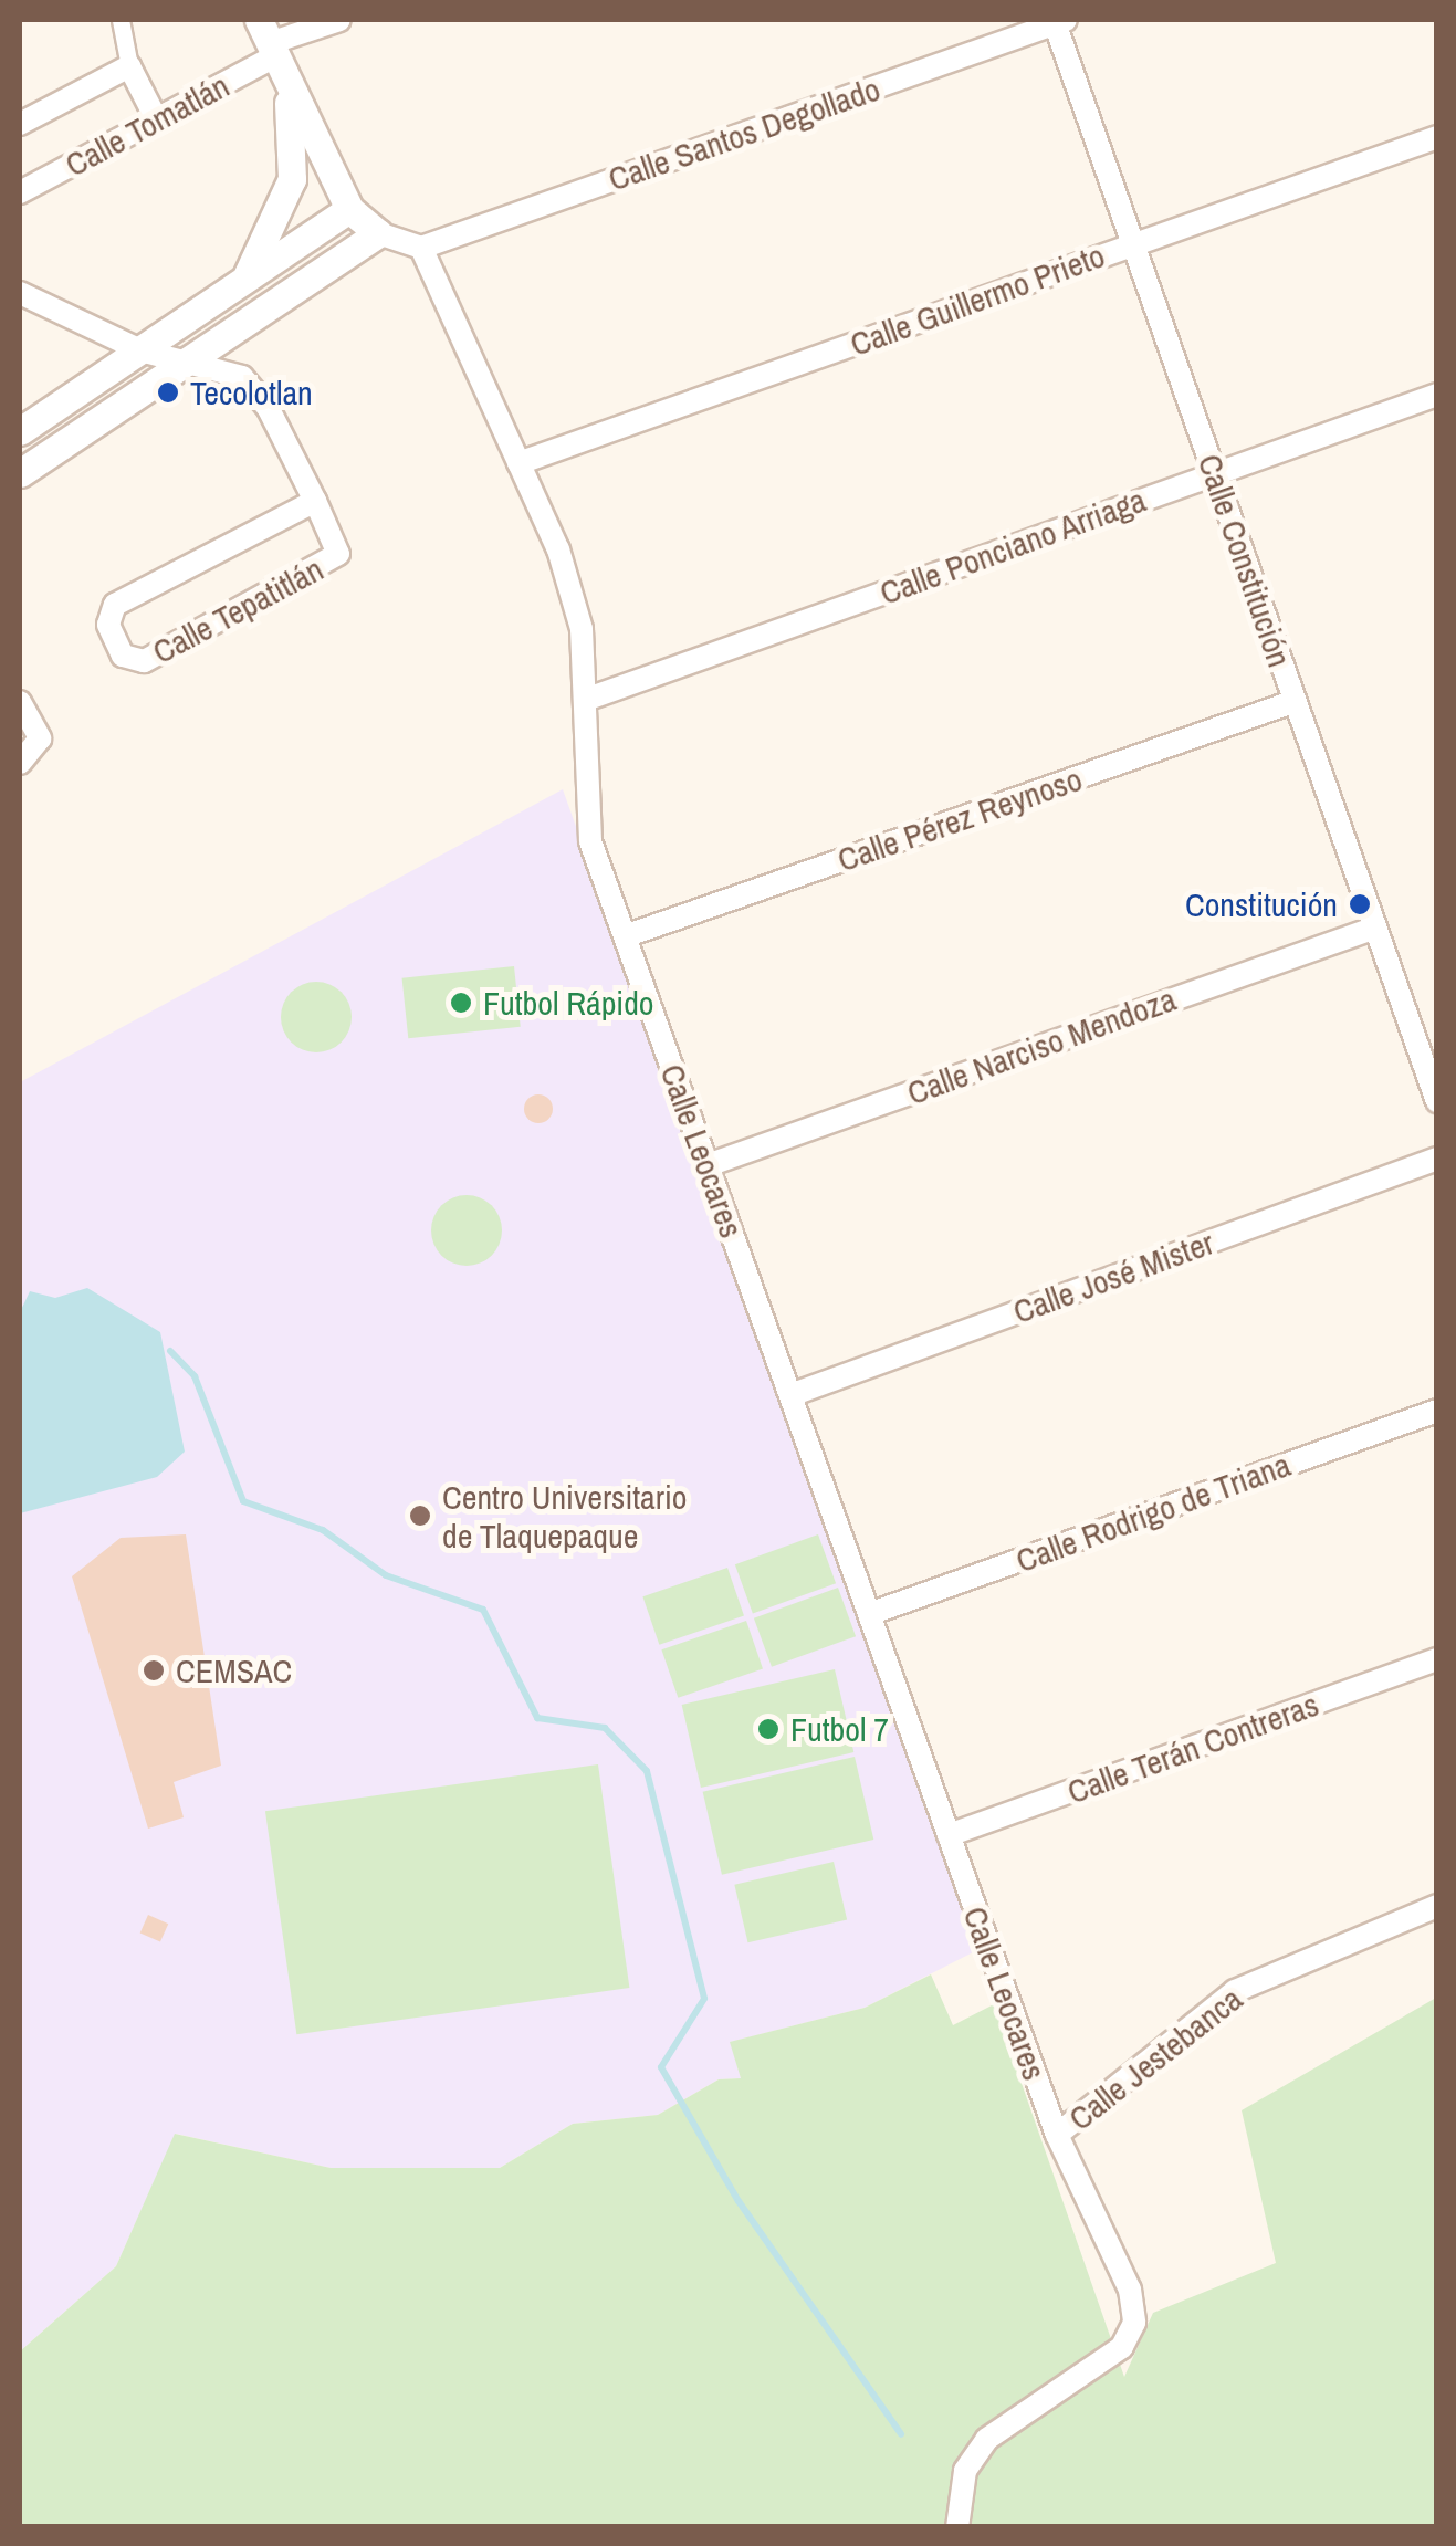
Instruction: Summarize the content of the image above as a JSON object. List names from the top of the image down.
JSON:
{
  "streets": {
    "street": [
      "Calle Tomatlán",
      "Calle Santos Degollado",
      "Calle Guillermo Prieto",
      "Calle Ponciano Arriaga",
      "Calle Constitución",
      "Calle Tepatitlán",
      "Calle Pérez Reynoso",
      "Calle Narciso Mendoza",
      "Calle Leocares",
      "Calle José Mister",
      "Calle Rodrigo de Triana",
      "Calle Terán Contreras",
      "Calle Jestebanca"
    ]
  },
  "crossings": [
    ["Calle Santos Degollado", "Calle Constitución"],
    ["Calle Santos Degollado", "Calle Leocares"],
    ["Calle Guillermo Prieto", "Calle Constitución"],
    ["Calle Guillermo Prieto", "Calle Leocares"],
    ["Calle Ponciano Arriaga", "Calle Constitución"],
    ["Calle Ponciano Arriaga", "Calle Leocares"],
    ["Calle Constitución", "Calle Pérez Reynoso"],
    ["Calle Constitución", "Calle Narciso Mendoza"],
    ["Calle Pérez Reynoso", "Calle Leocares"],
    ["Calle Narciso Mendoza", "Calle Leocares"],
    ["Calle Leocares", "Calle José Mister"],
    ["Calle Leocares", "Calle Rodrigo de Triana"],
    ["Calle Leocares", "Calle Terán Contreras"],
    ["Calle Leocares", "Calle Jestebanca"]
  ],
  "places": [
    "Tecolotlan",
    "Constitución",
    "Futbol Rápido",
    "Centro Universitario de Tlaquepaque",
    "CEMSAC",
    "Futbol 7"
  ]
}
